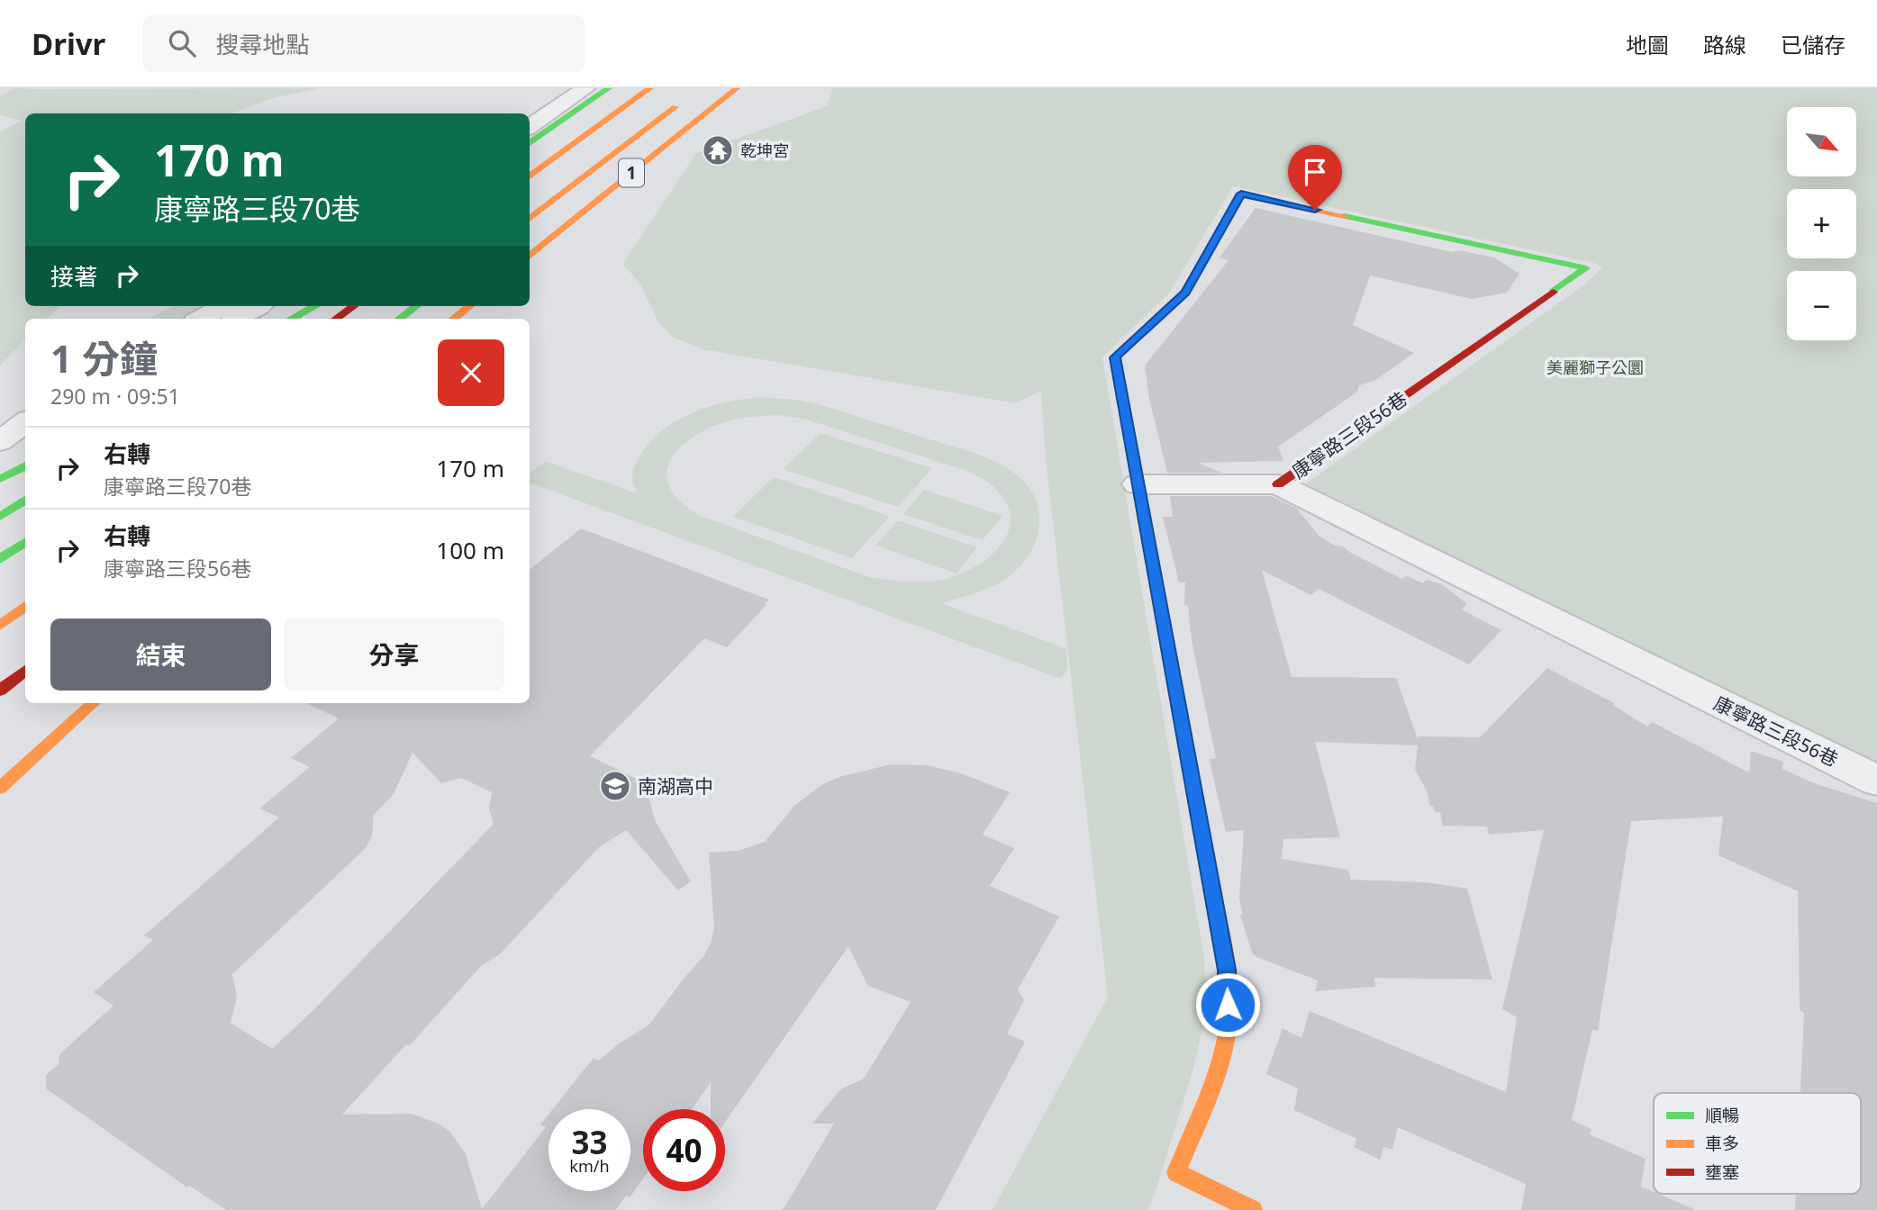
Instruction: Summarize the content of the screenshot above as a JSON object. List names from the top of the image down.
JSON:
{
  "streets": {
    "main road": ["1", "康寧路三段56巷"]
  },
  "parks": ["美麗獅子公圜"],
  "places": {
    "temple": ["乾坤宮"],
    "school or university": ["南湖高中"]
  },
  "legend": ["順暢", "車多", "壅塞"],
  "north": "bottom right",
  "page": {
    "header": "Drivr",
    "search": "搜尋地點",
    "nav": ["地圖", "路線", "已儲存"],
    "map_buttons": ["+", "−"],
    "turn": ["170 m", "康寧路三段70巷"],
    "then": "接著",
    "heading": ["1 分鐘", "290 m · 09:51"],
    "list": [
      {
        "name": "右轉",
        "note": "康寧路三段70巷",
        "value": "170 m"
      },
      {
        "name": "右轉",
        "note": "康寧路三段56巷",
        "value": "100 m"
      }
    ],
    "buttons": ["結束", "分享"],
    "speed": "33 km/h",
    "limit": "40"
  }
}
